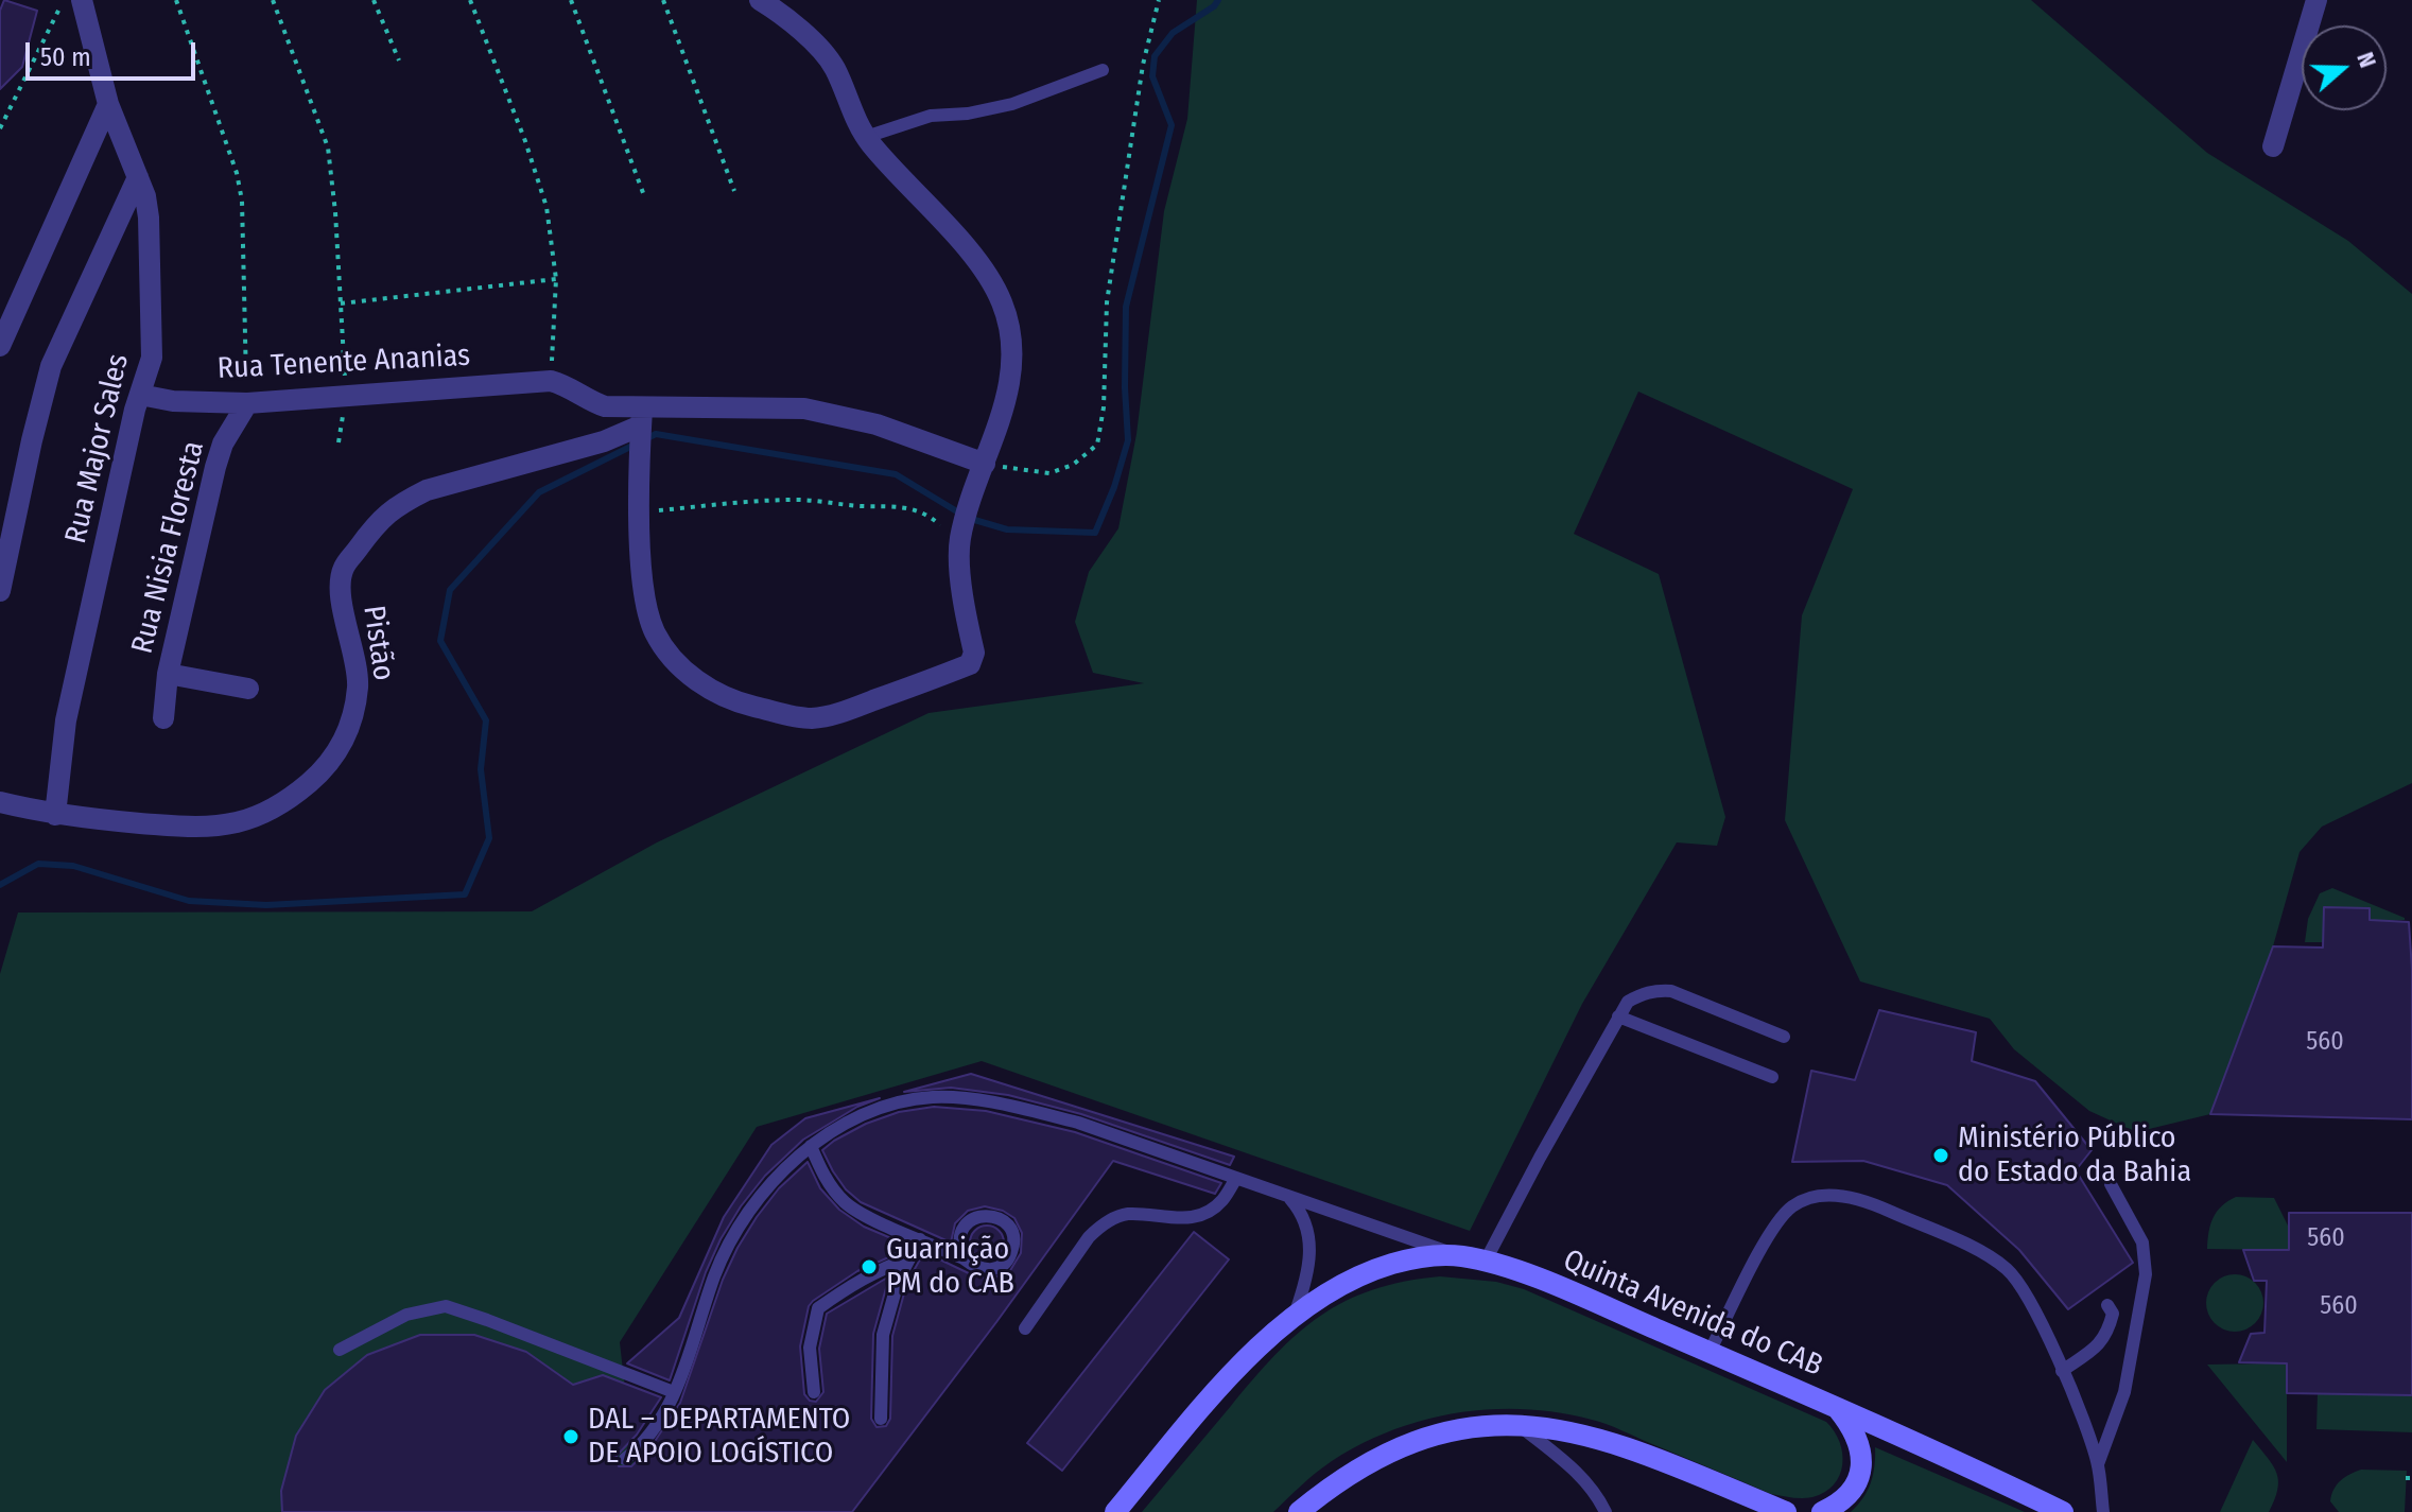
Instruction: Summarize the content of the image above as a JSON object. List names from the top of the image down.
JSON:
{
  "streets": {
    "main road": ["Quinta Avenida do CAB"],
    "street": [
      "Rua Tenente Ananias",
      "Rua Major Sales",
      "Rua Nisia Floresta",
      "Pistão"
    ]
  },
  "crossings": [
    ["Rua Tenente Ananias", "Rua Major Sales"],
    ["Rua Tenente Ananias", "Rua Nisia Floresta"],
    ["Rua Major Sales", "Pistão"]
  ],
  "places": ["Ministério Público do Estado da Bahia", "Guarnição PM do CAB", "DAL – DEPARTAMENTO DE APOIO LOGÍSTICO"],
  "house_numbers": ["560", "560", "560"],
  "scale_bar": "50 m",
  "north": "right"
}
